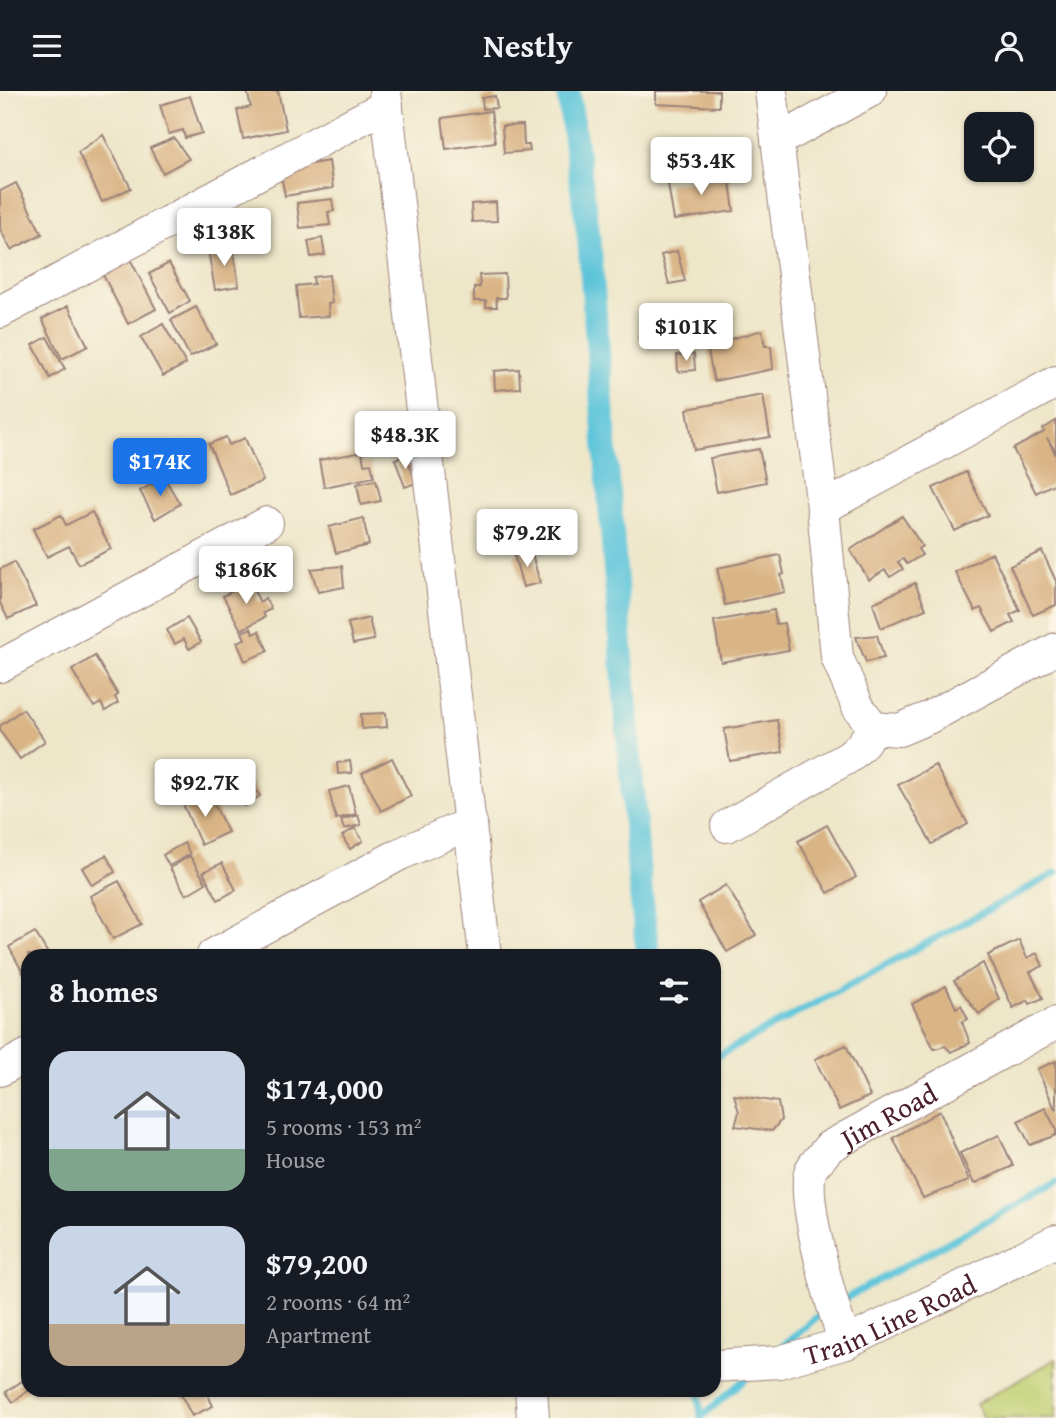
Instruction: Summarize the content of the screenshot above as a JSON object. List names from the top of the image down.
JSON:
{
  "streets": {
    "street": ["Jim Road", "Train Line Road"]
  },
  "crossings": [
    ["Jim Road", "Train Line Road"]
  ],
  "page": {
    "header": "Nestly",
    "price": [
      "$53.4K",
      "$138K",
      "$101K",
      "$48.3K",
      "$174K",
      "$79.2K",
      "$186K",
      "$92.7K"
    ],
    "heading": "8 homes",
    "list": [
      {
        "name": "$174,000",
        "note": "5 rooms · 153 m² · House"
      },
      {
        "name": "$79,200",
        "note": "2 rooms · 64 m² · Apartment"
      }
    ]
  }
}
